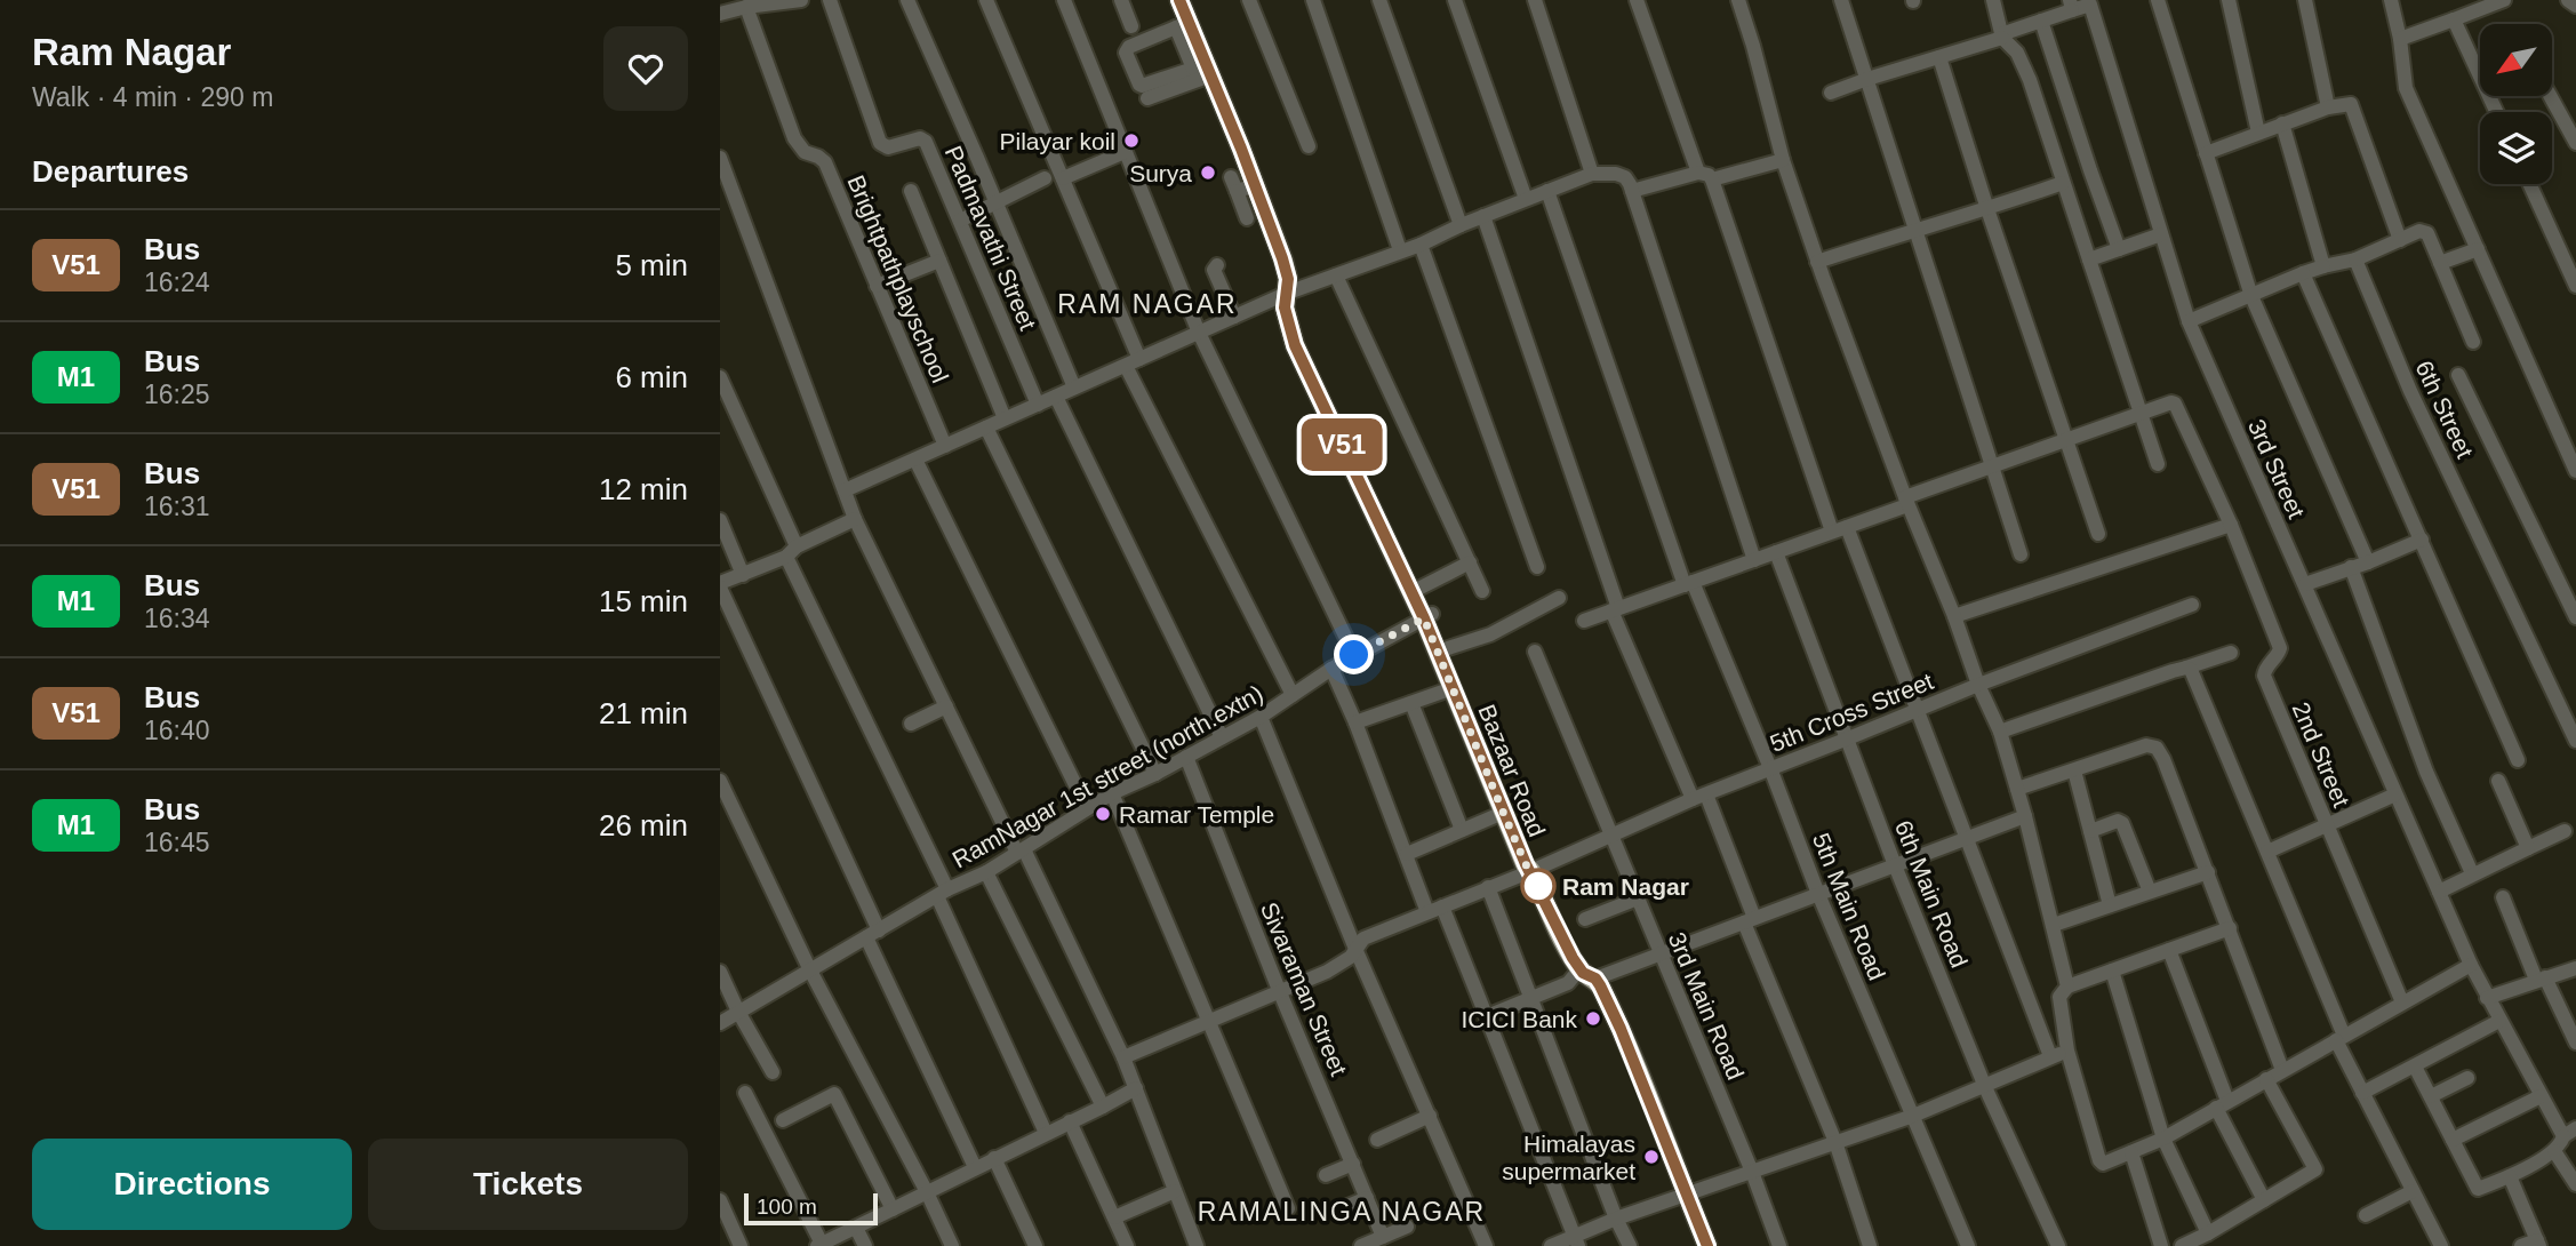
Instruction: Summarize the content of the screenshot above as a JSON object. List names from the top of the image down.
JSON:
{
  "streets": {
    "main road": ["Bazaar Road"],
    "street": [
      "Padmavathi Street",
      "Brightpathplayschool",
      "6th Street",
      "3rd Street",
      "5th Cross Street",
      "2nd Street",
      "RamNagar 1st street (north.extn)",
      "6th Main Road",
      "5th Main Road",
      "Sivaraman Street",
      "3rd Main Road"
    ]
  },
  "crossings": [
    ["5th Cross Street", "Bazaar Road"],
    ["5th Cross Street", "6th Main Road"],
    ["5th Cross Street", "5th Main Road"],
    ["5th Cross Street", "Sivaraman Street"],
    ["5th Cross Street", "3rd Main Road"],
    ["Bazaar Road", "RamNagar 1st street (north.extn)"],
    ["RamNagar 1st street (north.extn)", "Sivaraman Street"]
  ],
  "districts": ["RAM NAGAR", "RAMALINGA NAGAR"],
  "places": [
    "Pilayar koil",
    "Surya",
    "Ramar Temple",
    "Ram Nagar",
    "ICICI Bank",
    "Himalayas supermarket"
  ],
  "lines": ["bus line V51"],
  "scale_bar": "100 m",
  "north": "bottom left",
  "page": {
    "heading": [
      ["Ram Nagar", "Walk · 4 min · 290 m"],
      "Departures"
    ],
    "on_map": "V51",
    "list": [
      {
        "mark": "V51",
        "name": "Bus",
        "note": "16:24",
        "value": "5 min"
      },
      {
        "mark": "M1",
        "name": "Bus",
        "note": "16:25",
        "value": "6 min"
      },
      {
        "mark": "V51",
        "name": "Bus",
        "note": "16:31",
        "value": "12 min"
      },
      {
        "mark": "M1",
        "name": "Bus",
        "note": "16:34",
        "value": "15 min"
      },
      {
        "mark": "V51",
        "name": "Bus",
        "note": "16:40",
        "value": "21 min"
      },
      {
        "mark": "M1",
        "name": "Bus",
        "note": "16:45",
        "value": "26 min"
      }
    ],
    "buttons": ["Directions", "Tickets"],
    "scale": "100 m"
  }
}
